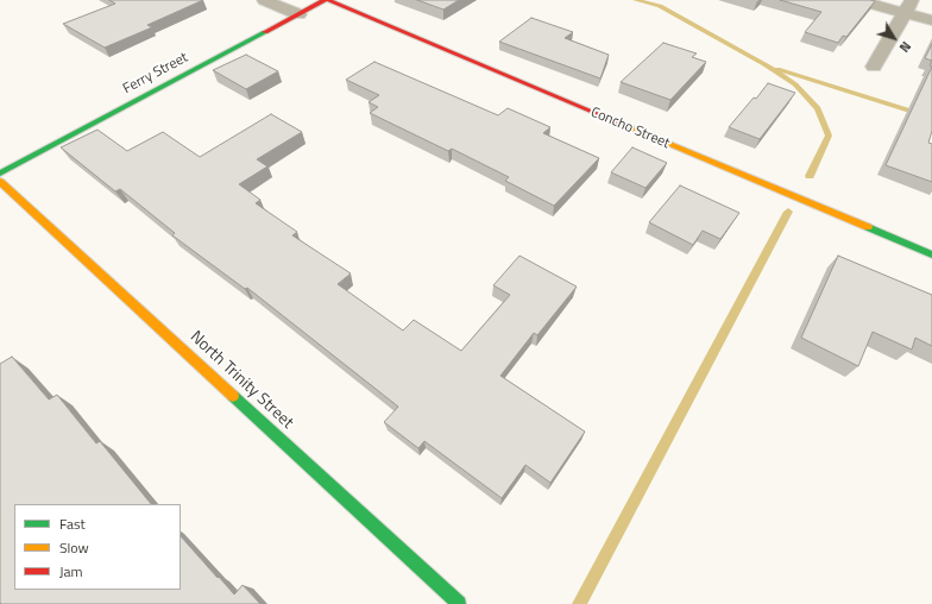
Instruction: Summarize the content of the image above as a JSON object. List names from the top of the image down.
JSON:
{
  "streets": {
    "street": ["Ferry Street", "Concho Street", "North Trinity Street"]
  },
  "crossings": [
    ["Ferry Street", "Concho Street"]
  ],
  "legend": ["Fast", "Slow", "Jam"],
  "north": "bottom right"
}
